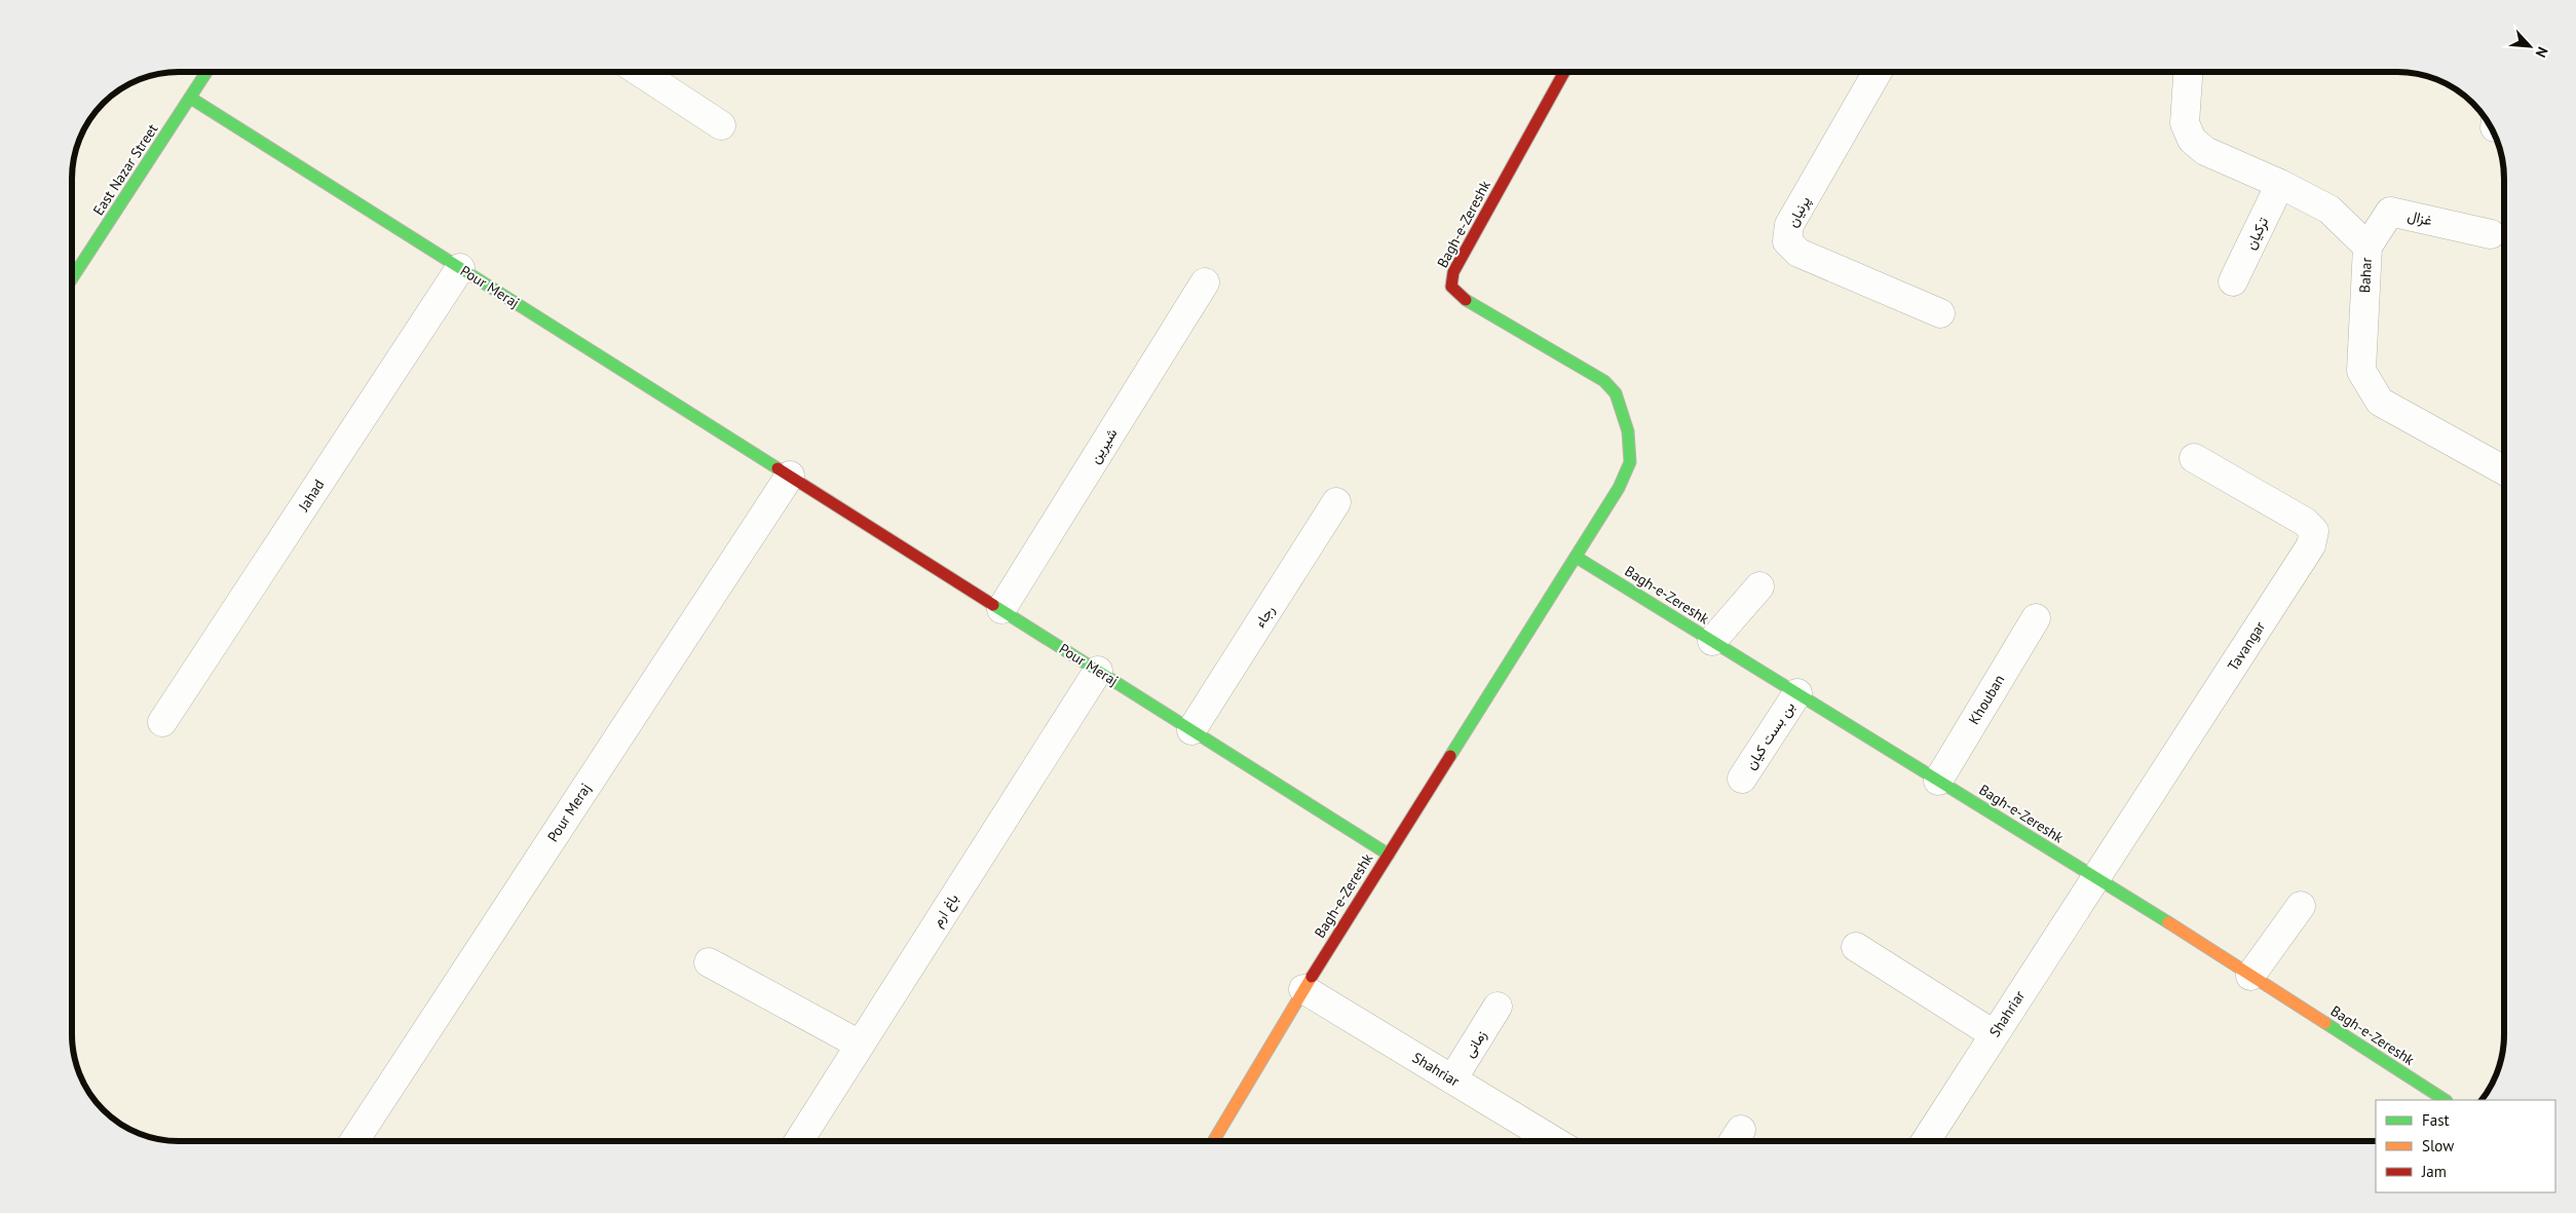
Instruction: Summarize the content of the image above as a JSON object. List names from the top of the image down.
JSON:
{
  "streets": {
    "street": [
      "East Nazar Street",
      "پرنیان",
      "غزال",
      "Bagh-e-Zereshk",
      "ترکیان",
      "Bahar",
      "Pour Meraj",
      "شیرین",
      "Jahad",
      "رجاء",
      "Tavangar",
      "Khouban",
      "بن بست کیان",
      "باغ ارم",
      "Shahriar",
      "زمانی"
    ]
  },
  "crossings": [
    ["East Nazar Street", "Pour Meraj"],
    ["غزال", "Bahar"],
    ["Bagh-e-Zereshk", "Pour Meraj"],
    ["Bagh-e-Zereshk", "Tavangar"],
    ["Bagh-e-Zereshk", "Khouban"],
    ["Bagh-e-Zereshk", "بن بست کیان"],
    ["Bagh-e-Zereshk", "Shahriar"],
    ["ترکیان", "Bahar"],
    ["Pour Meraj", "شیرین"],
    ["Pour Meraj", "Jahad"],
    ["Pour Meraj", "رجاء"],
    ["Pour Meraj", "باغ ارم"],
    ["Tavangar", "Shahriar"],
    ["Shahriar", "زمانی"]
  ],
  "legend": ["Fast", "Slow", "Jam"],
  "north": "bottom right"
}
